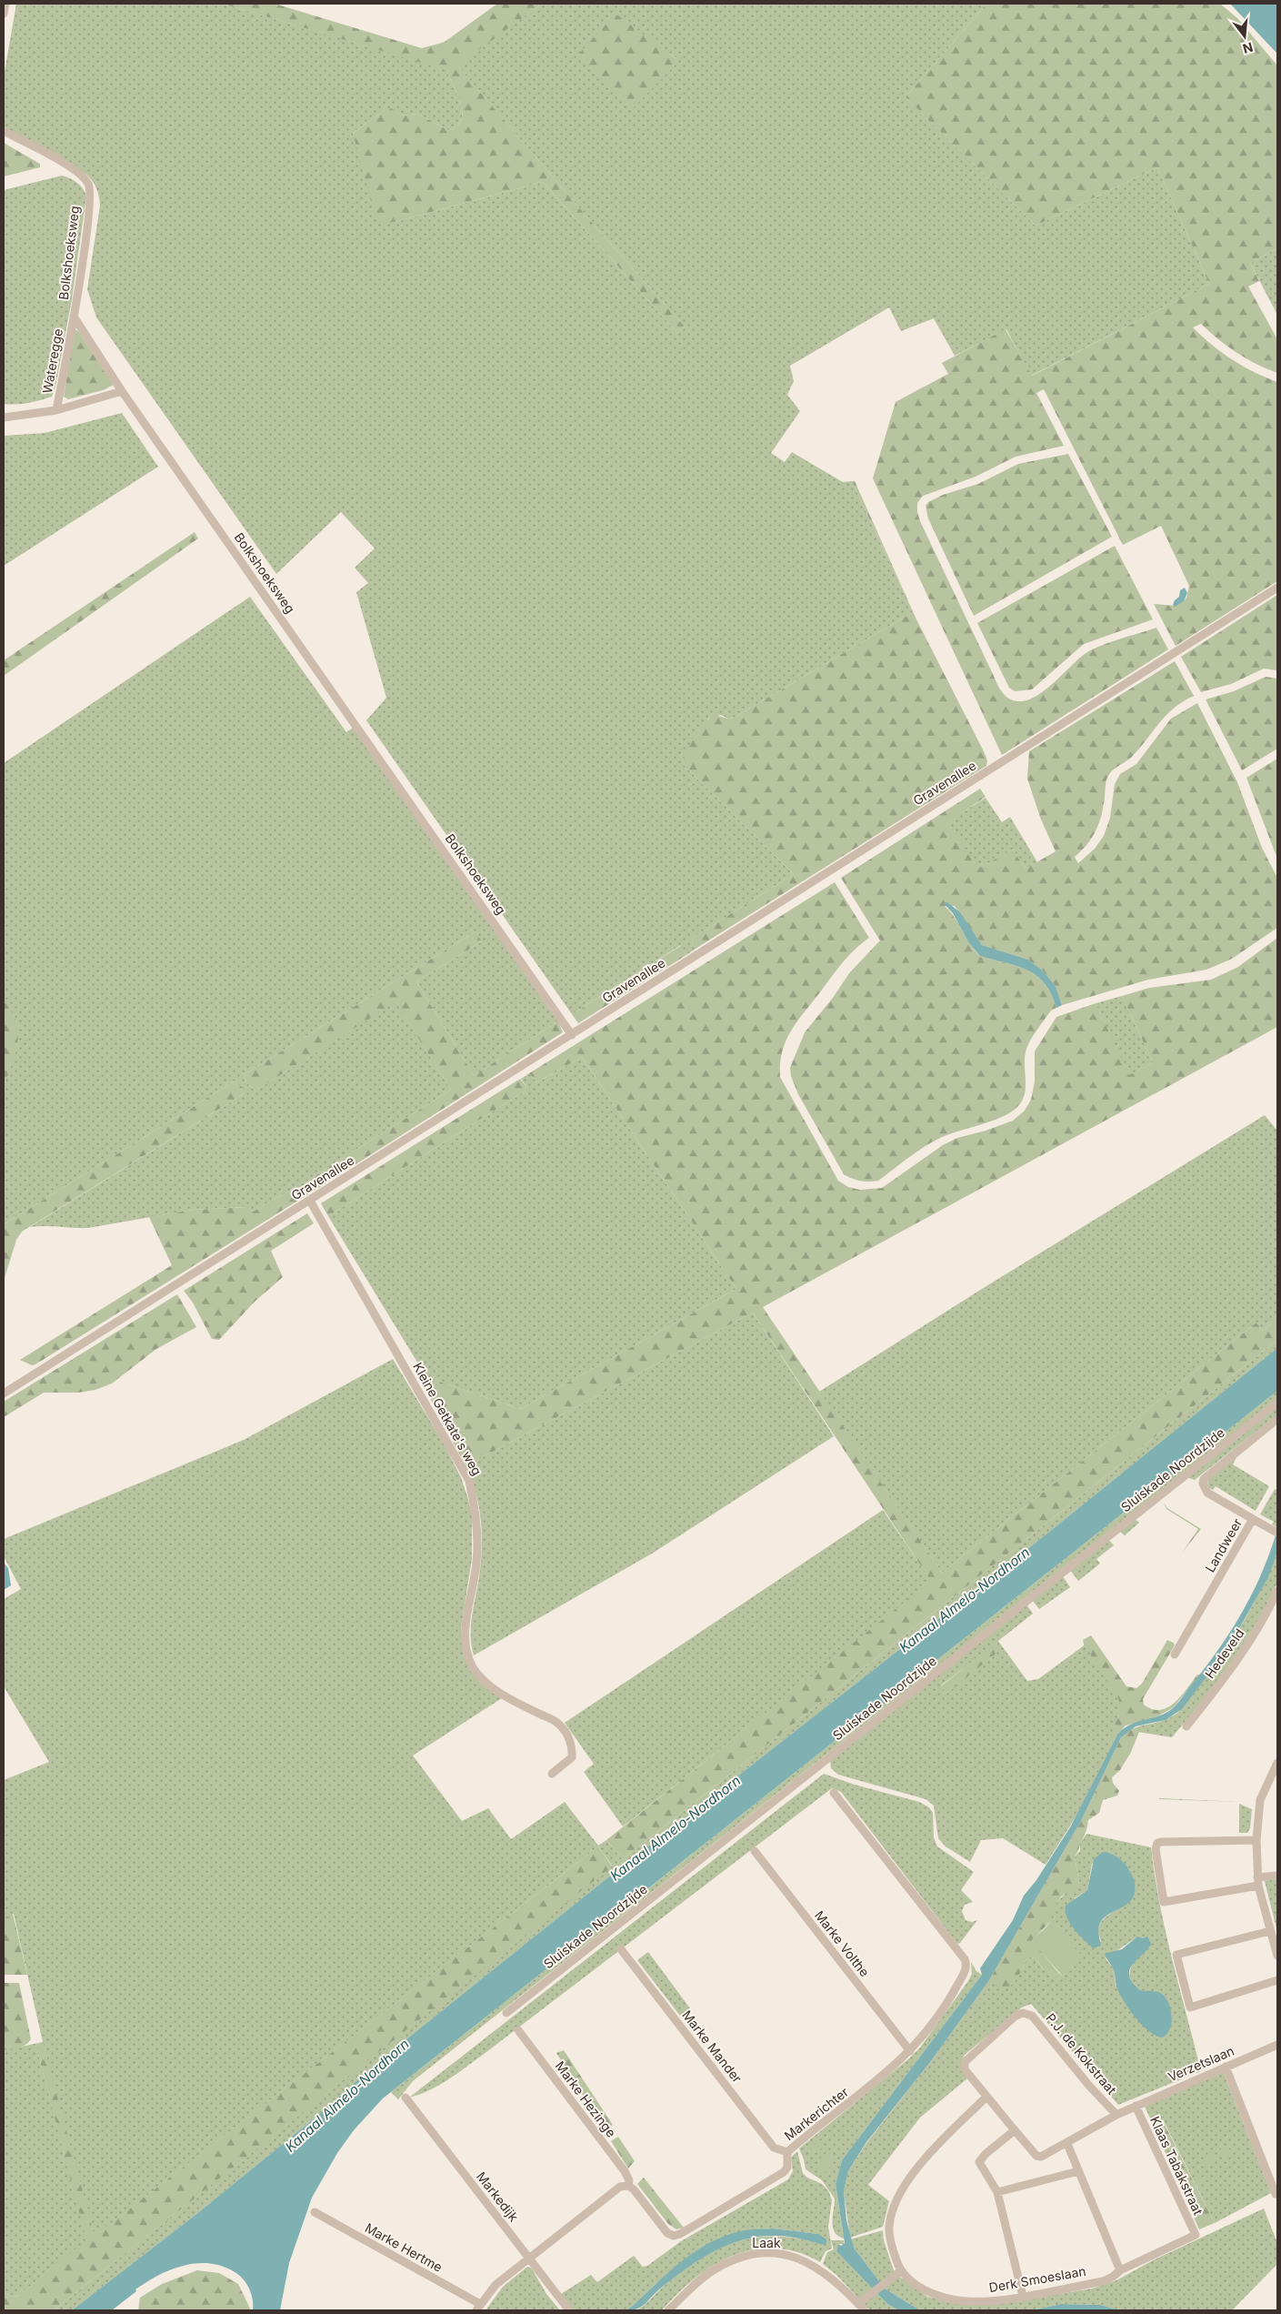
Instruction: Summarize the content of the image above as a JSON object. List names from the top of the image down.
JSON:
{
  "streets": {
    "street": [
      "Bolkshoeksweg",
      "Wateregge",
      "Gravenallee",
      "Kleine Getkate's weg",
      "Sluiskade Noordzijde",
      "Landweer",
      "Hedeveld",
      "Marke Volthe",
      "Marke Mander",
      "P.J. de Kokstraat",
      "Verzetslaan",
      "Marke Hezinge",
      "Markerichter",
      "Klaas Tabakstraat",
      "Markedijk",
      "Laak",
      "Marke Hertme",
      "Derk Smoeslaan"
    ]
  },
  "crossings": [
    ["Bolkshoeksweg", "Wateregge"],
    ["Bolkshoeksweg", "Gravenallee"],
    ["Gravenallee", "Kleine Getkate's weg"],
    ["Marke Volthe", "Markerichter"],
    ["Marke Mander", "Markerichter"],
    ["P.J. de Kokstraat", "Verzetslaan"],
    ["Verzetslaan", "Klaas Tabakstraat"],
    ["Marke Hezinge", "Markerichter"],
    ["Klaas Tabakstraat", "Derk Smoeslaan"]
  ],
  "water": ["Kanaal Almelo-Nordhorn"],
  "north": "bottom"
}
